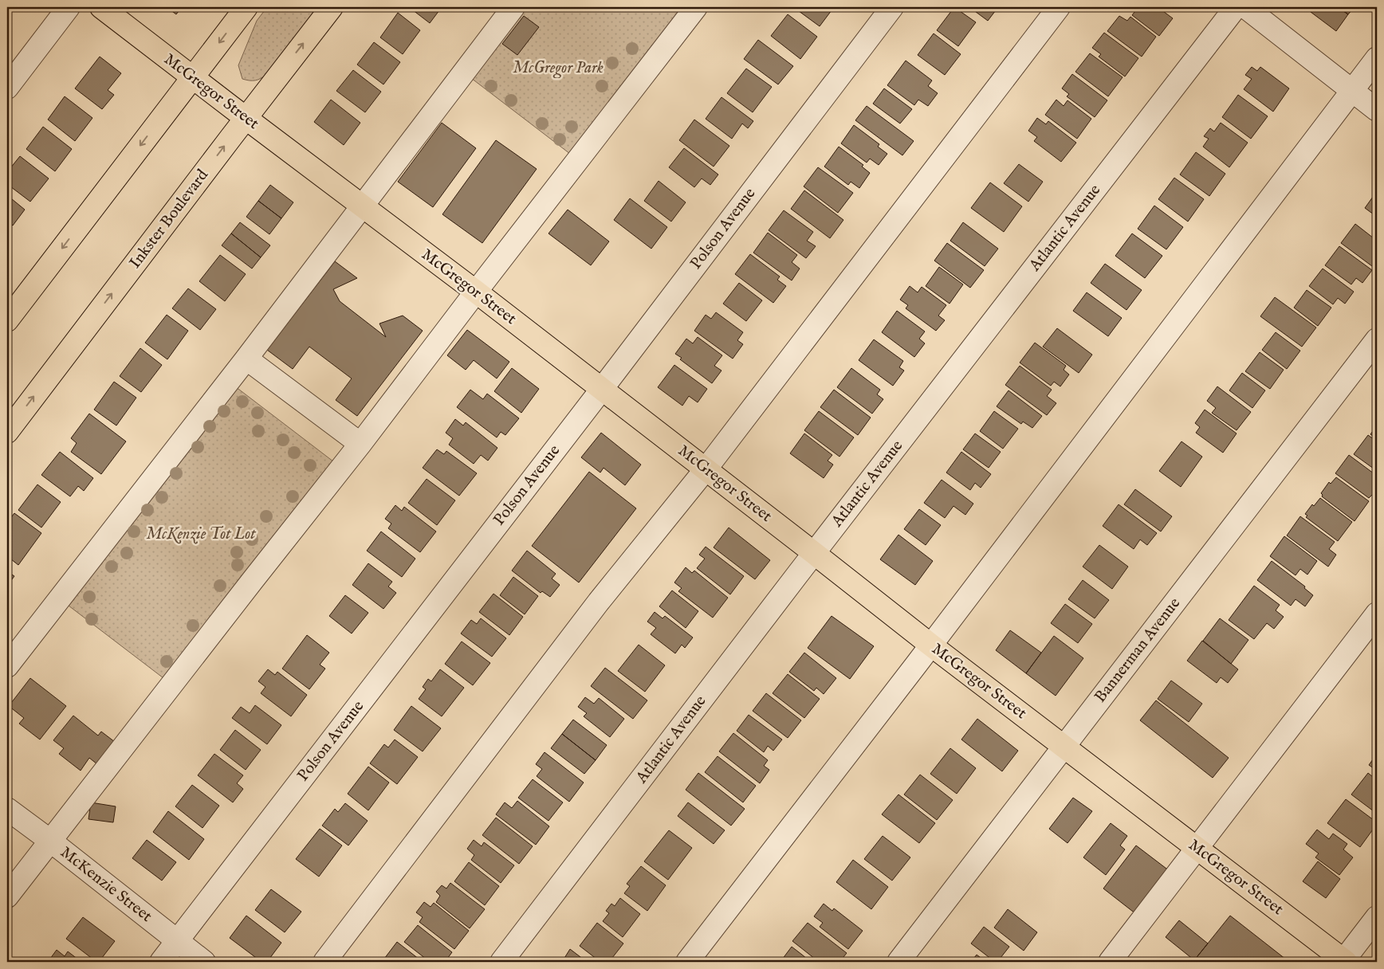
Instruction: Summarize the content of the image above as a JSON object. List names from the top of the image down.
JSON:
{
  "streets": {
    "main road": ["McGregor Street", "Inkster Boulevard"],
    "street": [
      "Atlantic Avenue",
      "Polson Avenue",
      "Bannerman Avenue",
      "McKenzie Street"
    ]
  },
  "crossings": [
    ["McGregor Street", "Inkster Boulevard"],
    ["McGregor Street", "Atlantic Avenue"],
    ["McGregor Street", "Polson Avenue"],
    ["McGregor Street", "Bannerman Avenue"],
    ["Polson Avenue", "McKenzie Street"]
  ],
  "parks": ["McGregor Park", "McKenzie Tot Lot"]
}
